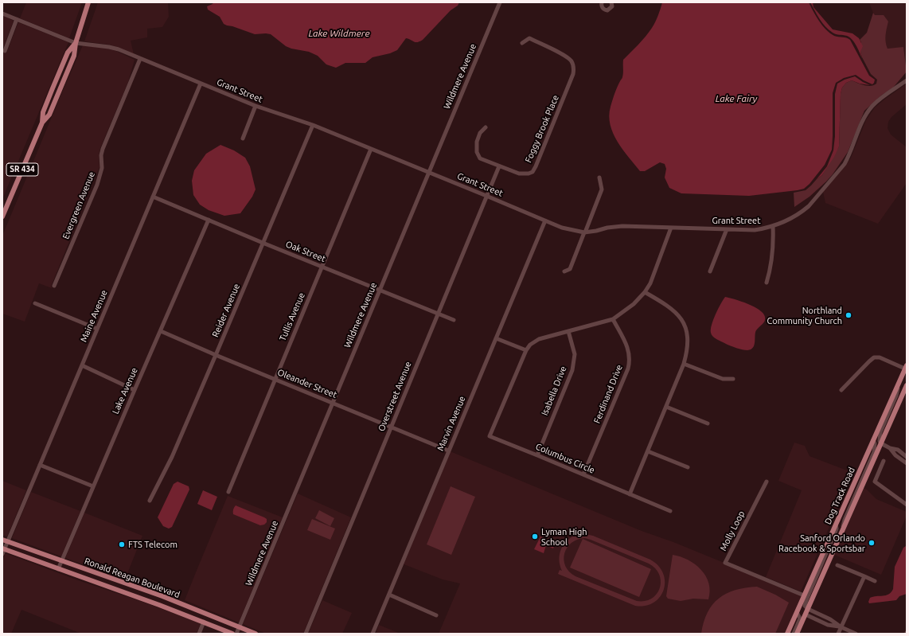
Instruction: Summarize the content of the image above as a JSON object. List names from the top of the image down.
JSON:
{
  "streets": {
    "main road": ["SR 434", "Dog Track Road", "Ronald Reagan Boulevard"],
    "street": [
      "Wildmere Avenue",
      "Grant Street",
      "Foggy Brook Place",
      "Evergreen Avenue",
      "Oak Street",
      "Reider Avenue",
      "Maine Avenue",
      "Tullis Avenue",
      "Oleander Street",
      "Lake Avenue",
      "Isabella Drive",
      "Ferdinand Drive",
      "Overstreet Avenue",
      "Marvin Avenue",
      "Columbus Circle",
      "Molly Loop"
    ]
  },
  "crossings": [
    ["Wildmere Avenue", "Grant Street"],
    ["Wildmere Avenue", "Oak Street"],
    ["Wildmere Avenue", "Oleander Street"],
    ["Wildmere Avenue", "Ronald Reagan Boulevard"],
    ["Grant Street", "SR 434"],
    ["Grant Street", "Evergreen Avenue"],
    ["Grant Street", "Reider Avenue"],
    ["Grant Street", "Maine Avenue"],
    ["Grant Street", "Tullis Avenue"],
    ["Grant Street", "Overstreet Avenue"],
    ["Grant Street", "Marvin Avenue"],
    ["Grant Street", "Columbus Circle"],
    ["Foggy Brook Place", "Overstreet Avenue"],
    ["Oak Street", "Reider Avenue"],
    ["Oak Street", "Maine Avenue"],
    ["Oak Street", "Tullis Avenue"],
    ["Oak Street", "Lake Avenue"],
    ["Oak Street", "Overstreet Avenue"],
    ["Reider Avenue", "Oleander Street"],
    ["Maine Avenue", "Ronald Reagan Boulevard"],
    ["Tullis Avenue", "Oleander Street"],
    ["Oleander Street", "Lake Avenue"],
    ["Oleander Street", "Overstreet Avenue"],
    ["Oleander Street", "Marvin Avenue"],
    ["Lake Avenue", "Ronald Reagan Boulevard"],
    ["Isabella Drive", "Columbus Circle"],
    ["Ferdinand Drive", "Columbus Circle"],
    ["Dog Track Road", "Molly Loop"]
  ],
  "water": ["Lake Wildmere", "Lake Fairy"],
  "places": [
    "Northland Community Church",
    "Lyman High School",
    "Sanford Orlando Racebook & Sportsbar",
    "FTS Telecom"
  ]
}
